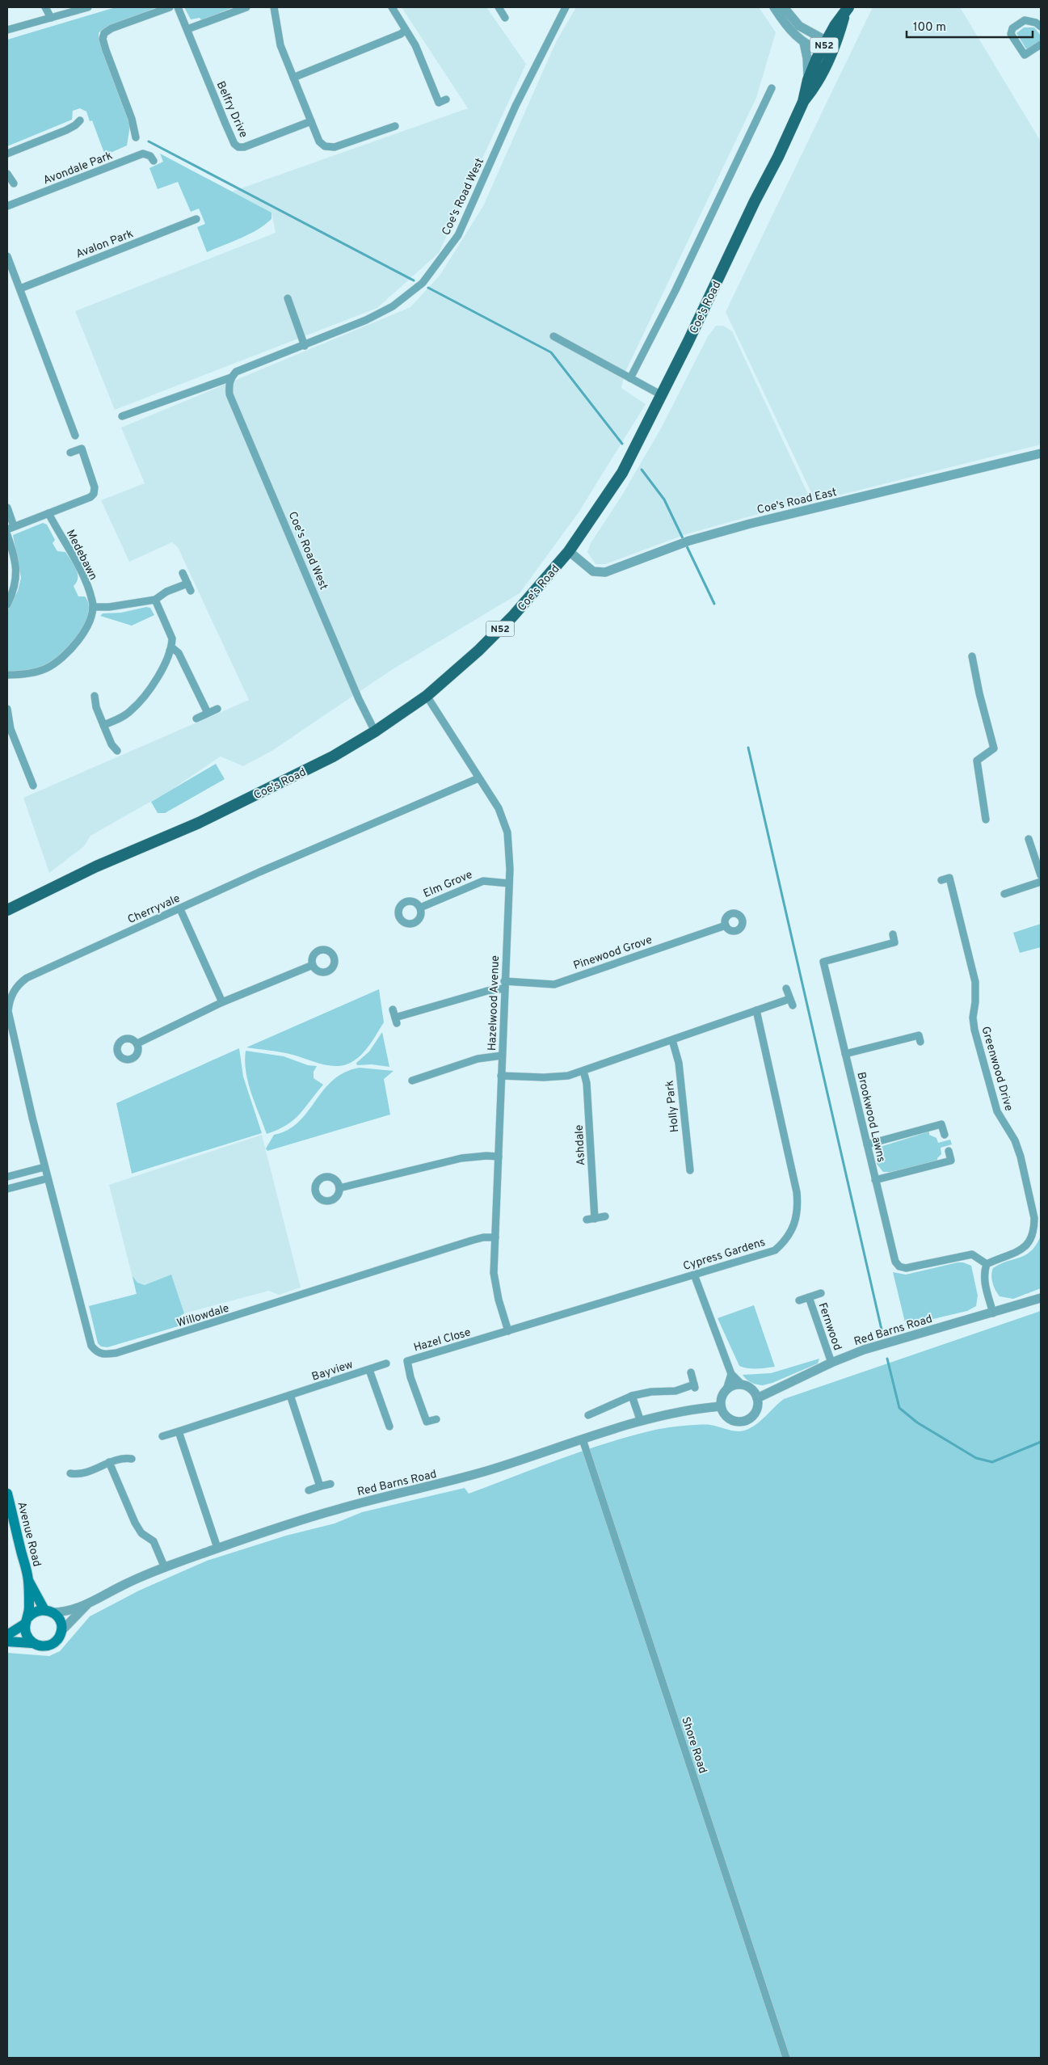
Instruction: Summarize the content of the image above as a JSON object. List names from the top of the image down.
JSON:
{
  "streets": {
    "main road": ["N52", "Coe's Road", "Avenue Road"],
    "street": [
      "Belfry Drive",
      "Avondale Park",
      "Coe's Road West",
      "Avalon Park",
      "Coe's Road East",
      "Medebawn",
      "Elm Grove",
      "Cherryvale",
      "Pinewood Grove",
      "Hazelwood Avenue",
      "Greenwood Drive",
      "Holly Park",
      "Brookwood Lawns",
      "Ashdale",
      "Cypress Gardens",
      "Willowdale",
      "Fernwood",
      "Red Barns Road",
      "Hazel Close",
      "Bayview",
      "Shore Road"
    ]
  },
  "crossings": [
    ["Coe's Road West", "Coe's Road"],
    ["Coe's Road", "Coe's Road East"],
    ["Coe's Road", "Hazelwood Avenue"],
    ["Elm Grove", "Hazelwood Avenue"],
    ["Cherryvale", "Hazelwood Avenue"],
    ["Cherryvale", "Willowdale"],
    ["Pinewood Grove", "Hazelwood Avenue"],
    ["Hazelwood Avenue", "Cypress Gardens"],
    ["Hazelwood Avenue", "Willowdale"],
    ["Hazelwood Avenue", "Hazel Close"],
    ["Greenwood Drive", "Brookwood Lawns"],
    ["Cypress Gardens", "Hazel Close"],
    ["Fernwood", "Red Barns Road"],
    ["Red Barns Road", "Avenue Road"],
    ["Red Barns Road", "Shore Road"]
  ],
  "scale_bar": "100 m"
}
